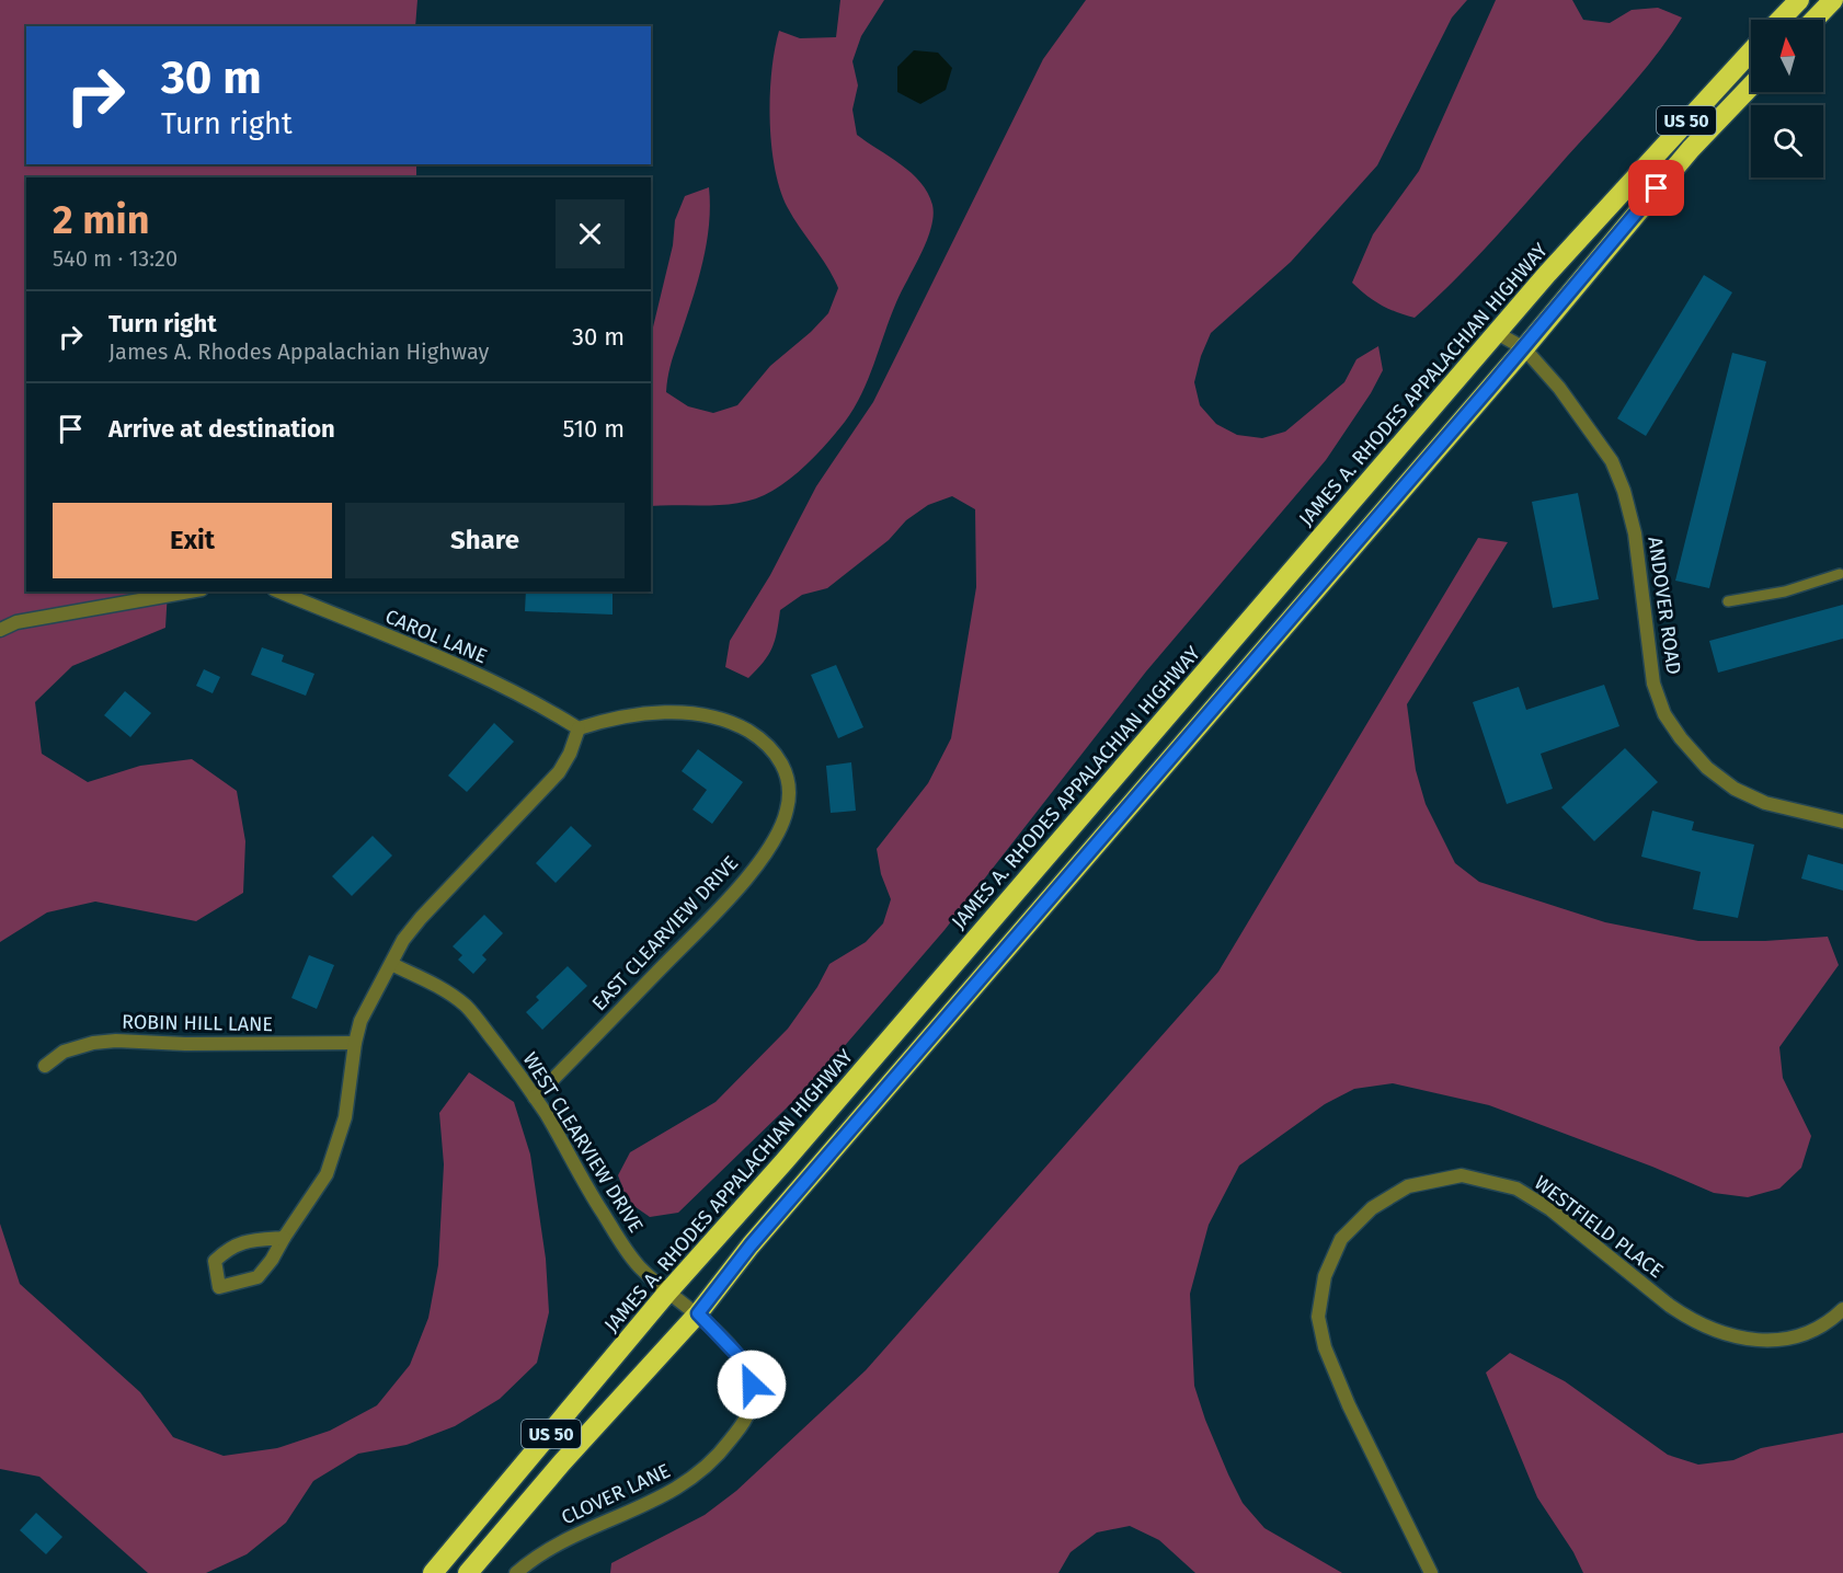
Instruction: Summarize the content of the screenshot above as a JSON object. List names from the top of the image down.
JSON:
{
  "streets": {
    "highway": ["US 50", "JAMES A. RHODES APPALACHIAN HIGHWAY"],
    "street": [
      "ANDOVER ROAD",
      "CAROL LANE",
      "EAST CLEARVIEW DRIVE",
      "ROBIN HILL LANE",
      "WEST CLEARVIEW DRIVE",
      "WESTFIELD PLACE",
      "CLOVER LANE"
    ]
  },
  "crossings": [
    ["US 50", "ANDOVER ROAD"],
    ["US 50", "WEST CLEARVIEW DRIVE"],
    ["US 50", "CLOVER LANE"],
    ["JAMES A. RHODES APPALACHIAN HIGHWAY", "ANDOVER ROAD"],
    ["JAMES A. RHODES APPALACHIAN HIGHWAY", "WEST CLEARVIEW DRIVE"],
    ["CAROL LANE", "EAST CLEARVIEW DRIVE"],
    ["EAST CLEARVIEW DRIVE", "WEST CLEARVIEW DRIVE"],
    ["WEST CLEARVIEW DRIVE", "CLOVER LANE"]
  ],
  "north": "top",
  "page": {
    "turn": ["30 m", "Turn right"],
    "heading": ["2 min", "540 m · 13:20"],
    "list": [
      {
        "name": "Turn right",
        "note": "James A. Rhodes Appalachian Highway",
        "value": "30 m"
      },
      {
        "name": "Arrive at destination",
        "value": "510 m"
      }
    ],
    "buttons": ["Exit", "Share"]
  }
}
